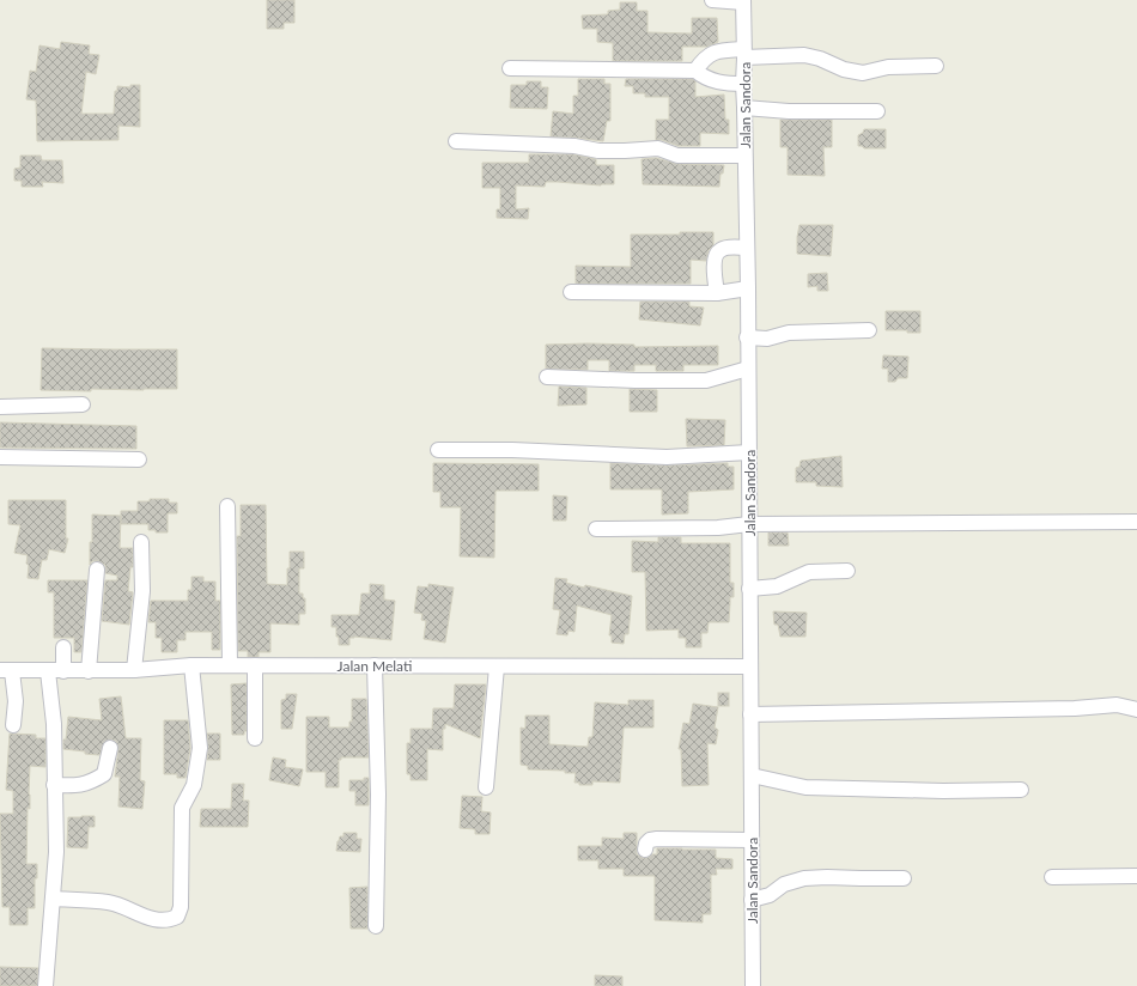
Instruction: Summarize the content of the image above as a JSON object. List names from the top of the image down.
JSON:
{
  "streets": {
    "street": ["Jalan Sandora", "Jalan Melati"]
  },
  "crossings": [
    ["Jalan Sandora", "Jalan Melati"]
  ]
}
